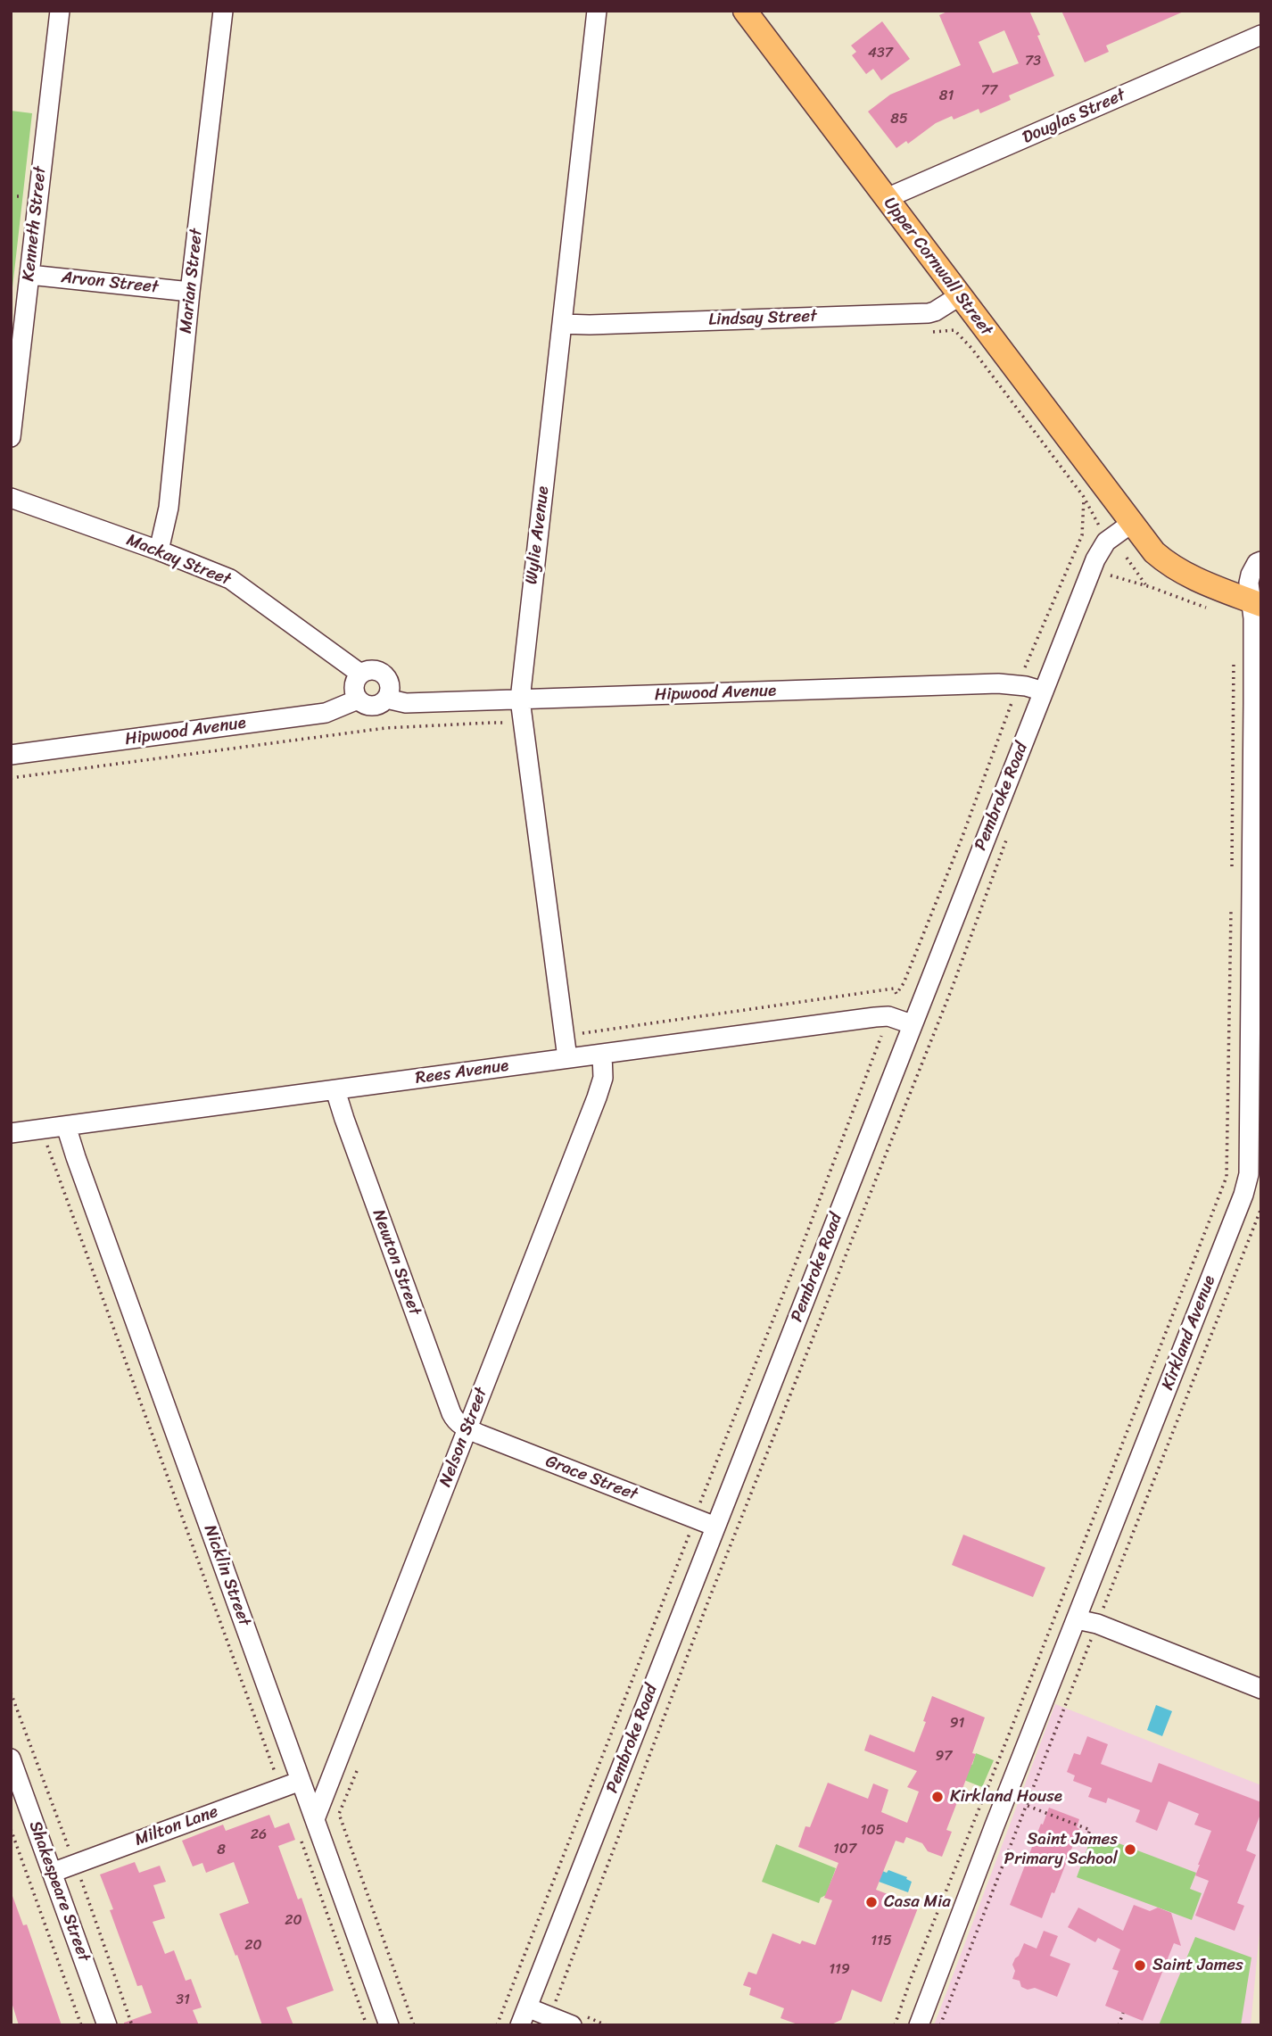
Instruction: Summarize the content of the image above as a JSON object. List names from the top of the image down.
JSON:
{
  "streets": {
    "main road": ["Upper Cornwall Street"],
    "street": [
      "Douglas Street",
      "Kenneth Street",
      "Marian Street",
      "Arvon Street",
      "Lindsay Street",
      "Wylie Avenue",
      "Mackay Street",
      "Hipwood Avenue",
      "Pembroke Road",
      "Rees Avenue",
      "Newton Street",
      "Kirkland Avenue",
      "Nelson Street",
      "Grace Street",
      "Nicklin Street",
      "Milton Lane",
      "Shakespeare Street"
    ]
  },
  "crossings": [
    ["Douglas Street", "Upper Cornwall Street"],
    ["Kenneth Street", "Arvon Street"],
    ["Upper Cornwall Street", "Lindsay Street"],
    ["Upper Cornwall Street", "Pembroke Road"],
    ["Upper Cornwall Street", "Kirkland Avenue"],
    ["Marian Street", "Arvon Street"],
    ["Marian Street", "Mackay Street"],
    ["Lindsay Street", "Wylie Avenue"],
    ["Wylie Avenue", "Hipwood Avenue"],
    ["Wylie Avenue", "Rees Avenue"],
    ["Mackay Street", "Hipwood Avenue"],
    ["Hipwood Avenue", "Pembroke Road"],
    ["Pembroke Road", "Rees Avenue"],
    ["Pembroke Road", "Grace Street"],
    ["Rees Avenue", "Newton Street"],
    ["Rees Avenue", "Nelson Street"],
    ["Rees Avenue", "Nicklin Street"],
    ["Newton Street", "Nelson Street"],
    ["Newton Street", "Grace Street"],
    ["Nelson Street", "Grace Street"],
    ["Nelson Street", "Nicklin Street"],
    ["Nicklin Street", "Milton Lane"],
    ["Milton Lane", "Shakespeare Street"]
  ],
  "places": [
    "Kirkland House",
    "Saint James Primary School",
    "Casa Mia",
    "Saint James"
  ],
  "house_numbers": [
    "437",
    "73",
    "77",
    "81",
    "85",
    "91",
    "97",
    "105",
    "26",
    "107",
    "8",
    "20",
    "115",
    "20",
    "119",
    "31"
  ]
}
